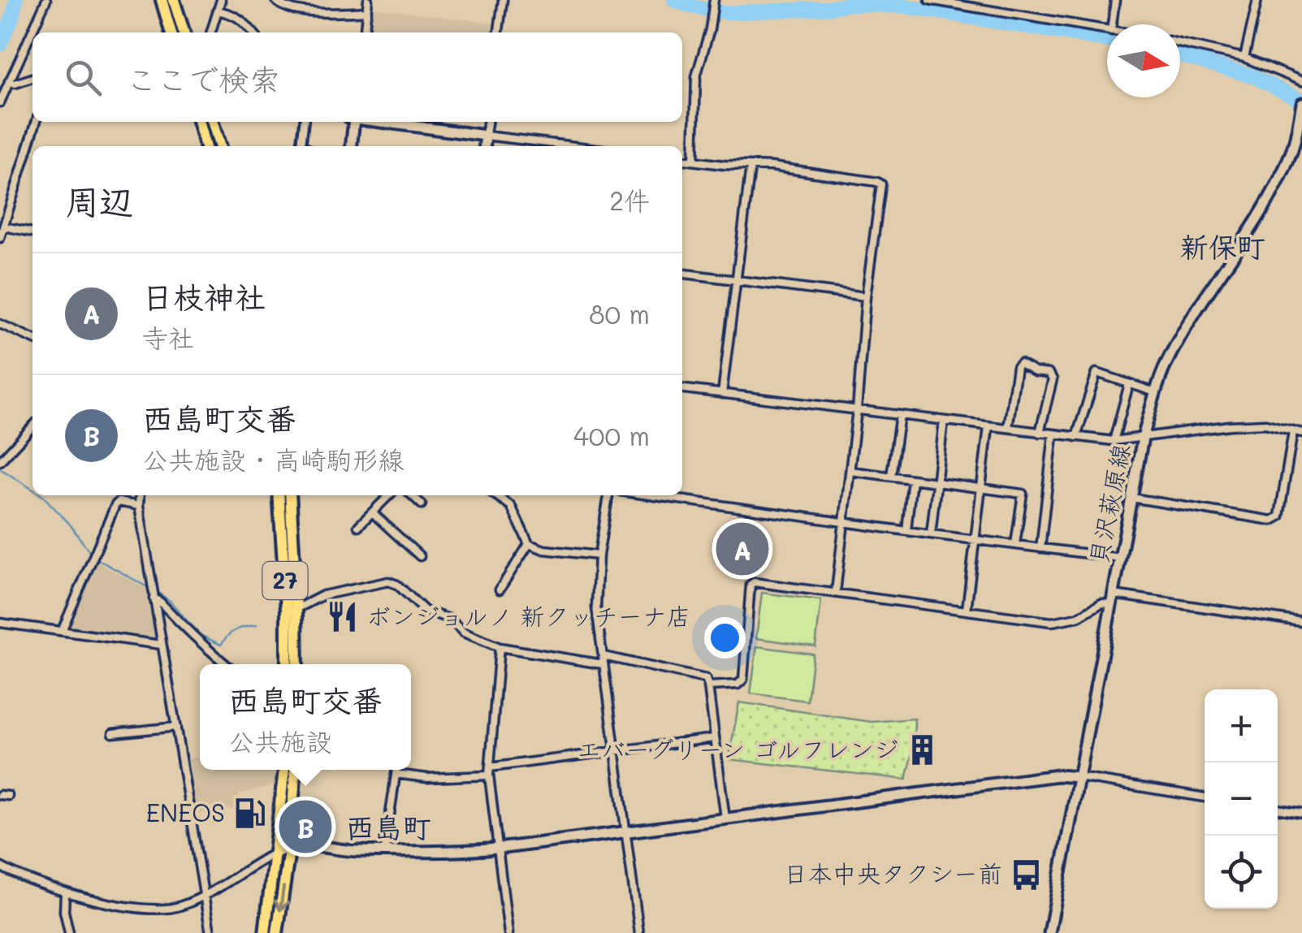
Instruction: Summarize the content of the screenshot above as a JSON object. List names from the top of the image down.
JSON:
{
  "streets": {
    "main road": ["27"],
    "street": ["貝沢萩原線"]
  },
  "districts": ["新保町", "西島町"],
  "places": {
    "restaurant": ["ボンジョルノ 新クッチーナ店"],
    "building": ["エバーグリーン ゴルフレンジ"],
    "fuel station": ["ENEOS"],
    "bus stop": ["日本中央タクシー前"]
  },
  "north": "right",
  "page": {
    "search": "ここで検索",
    "heading": ["周辺", "2件"],
    "list": [
      {
        "mark": "A",
        "name": "日枝神社",
        "note": "寺社",
        "value": "80 m"
      },
      {
        "mark": "B",
        "name": "西島町交番",
        "note": "公共施設 · 高崎駒形線",
        "value": "400 m"
      }
    ],
    "pins": ["A", "B"],
    "popup": ["西島町交番", "公共施設"],
    "map_buttons": ["+", "−"]
  }
}
